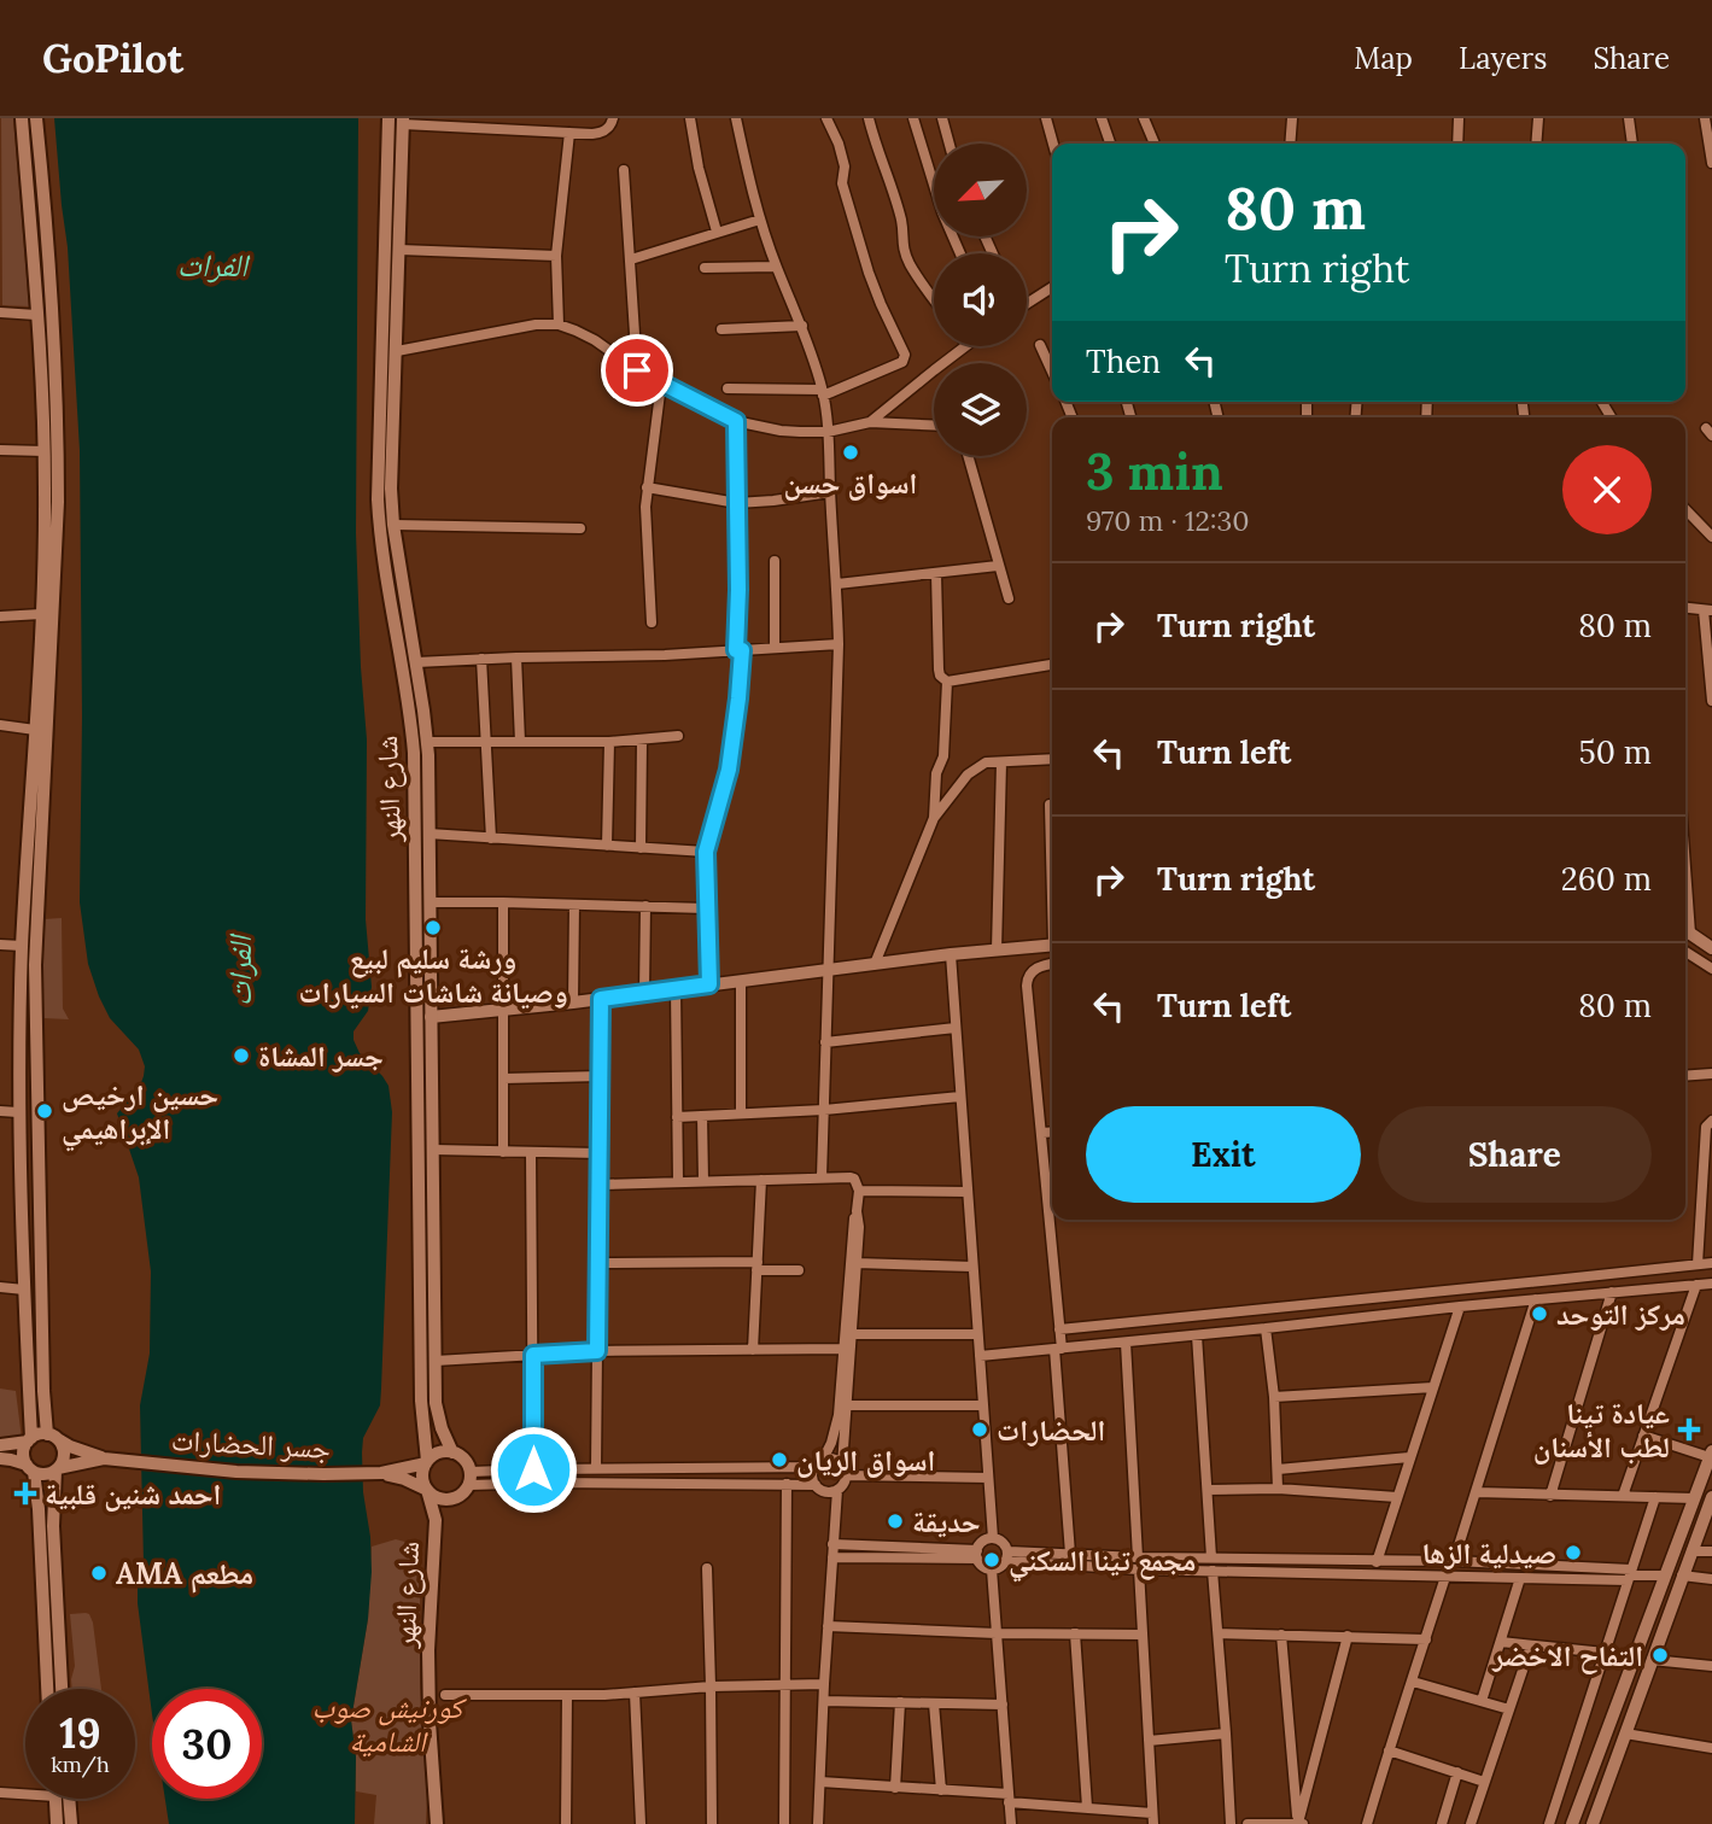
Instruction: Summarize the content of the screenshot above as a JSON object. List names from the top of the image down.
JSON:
{
  "streets": {
    "main road": ["شارع النهر", "جسر الحضارات"]
  },
  "water": ["الفرات"],
  "parks": ["كورنيش صوب الشامية"],
  "places": {
    "other": [
      "اسواق حسن",
      "ورشة سليم لبيع وصيانة شاشات السيارات",
      "جسر المشاة",
      "حسين ارخيص الإبراهيمي",
      "مركز التوحد",
      "الحضارات",
      "اسواق الريان",
      "حديقة",
      "صيدلية الزها",
      "مجمع تينا السكني",
      "AMA مطعم",
      "التفاح الاخضر"
    ],
    "health": ["عيادة تينا لطب الأسنان", "احمد شنين قلبية"]
  },
  "north": "bottom left",
  "page": {
    "header": "GoPilot",
    "nav": ["Map", "Layers", "Share"],
    "turn": ["80 m", "Turn right"],
    "then": "Then",
    "heading": ["3 min", "970 m · 12:30"],
    "list": [
      {
        "name": "Turn right",
        "value": "80 m"
      },
      {
        "name": "Turn left",
        "value": "50 m"
      },
      {
        "name": "Turn right",
        "value": "260 m"
      },
      {
        "name": "Turn left",
        "value": "80 m"
      }
    ],
    "buttons": ["Exit", "Share"],
    "speed": "19 km/h",
    "limit": "30"
  }
}
